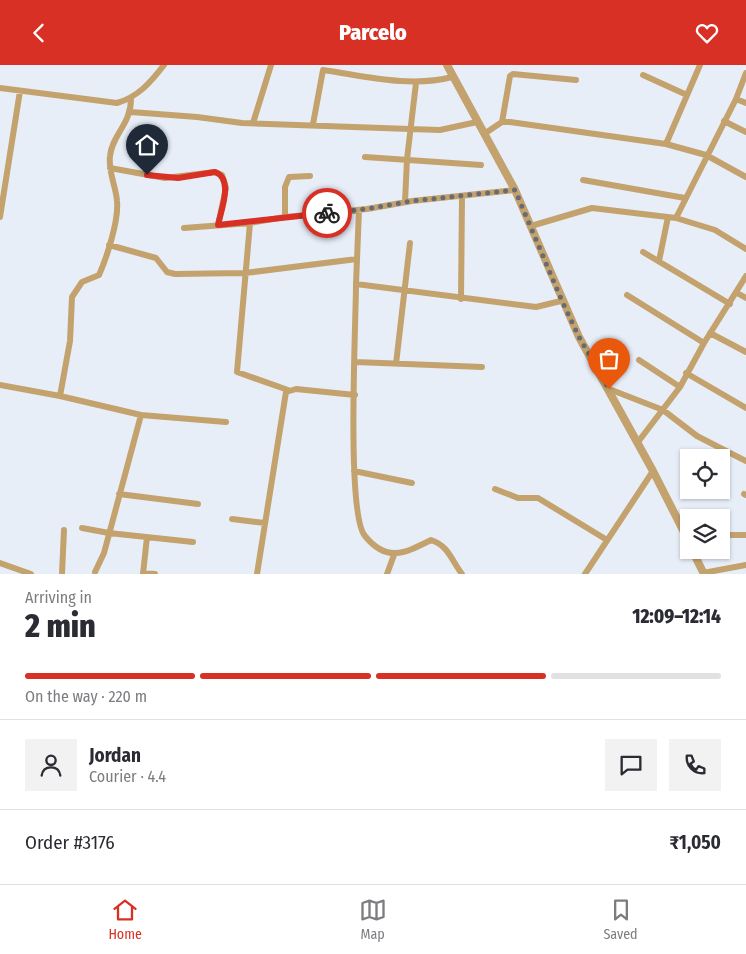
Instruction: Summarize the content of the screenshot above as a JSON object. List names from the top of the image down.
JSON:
{
  "page": {
    "header": "Parcelo",
    "heading": ["2 min", "Arriving in", "12:09–12:14"],
    "panel": [
      "Jordan",
      "Courier · 4.4",
      "Order #3176",
      "₹1,050"
    ],
    "bar": "On the way · 220 m",
    "tabs": ["Home", "Map", "Saved"]
  }
}
